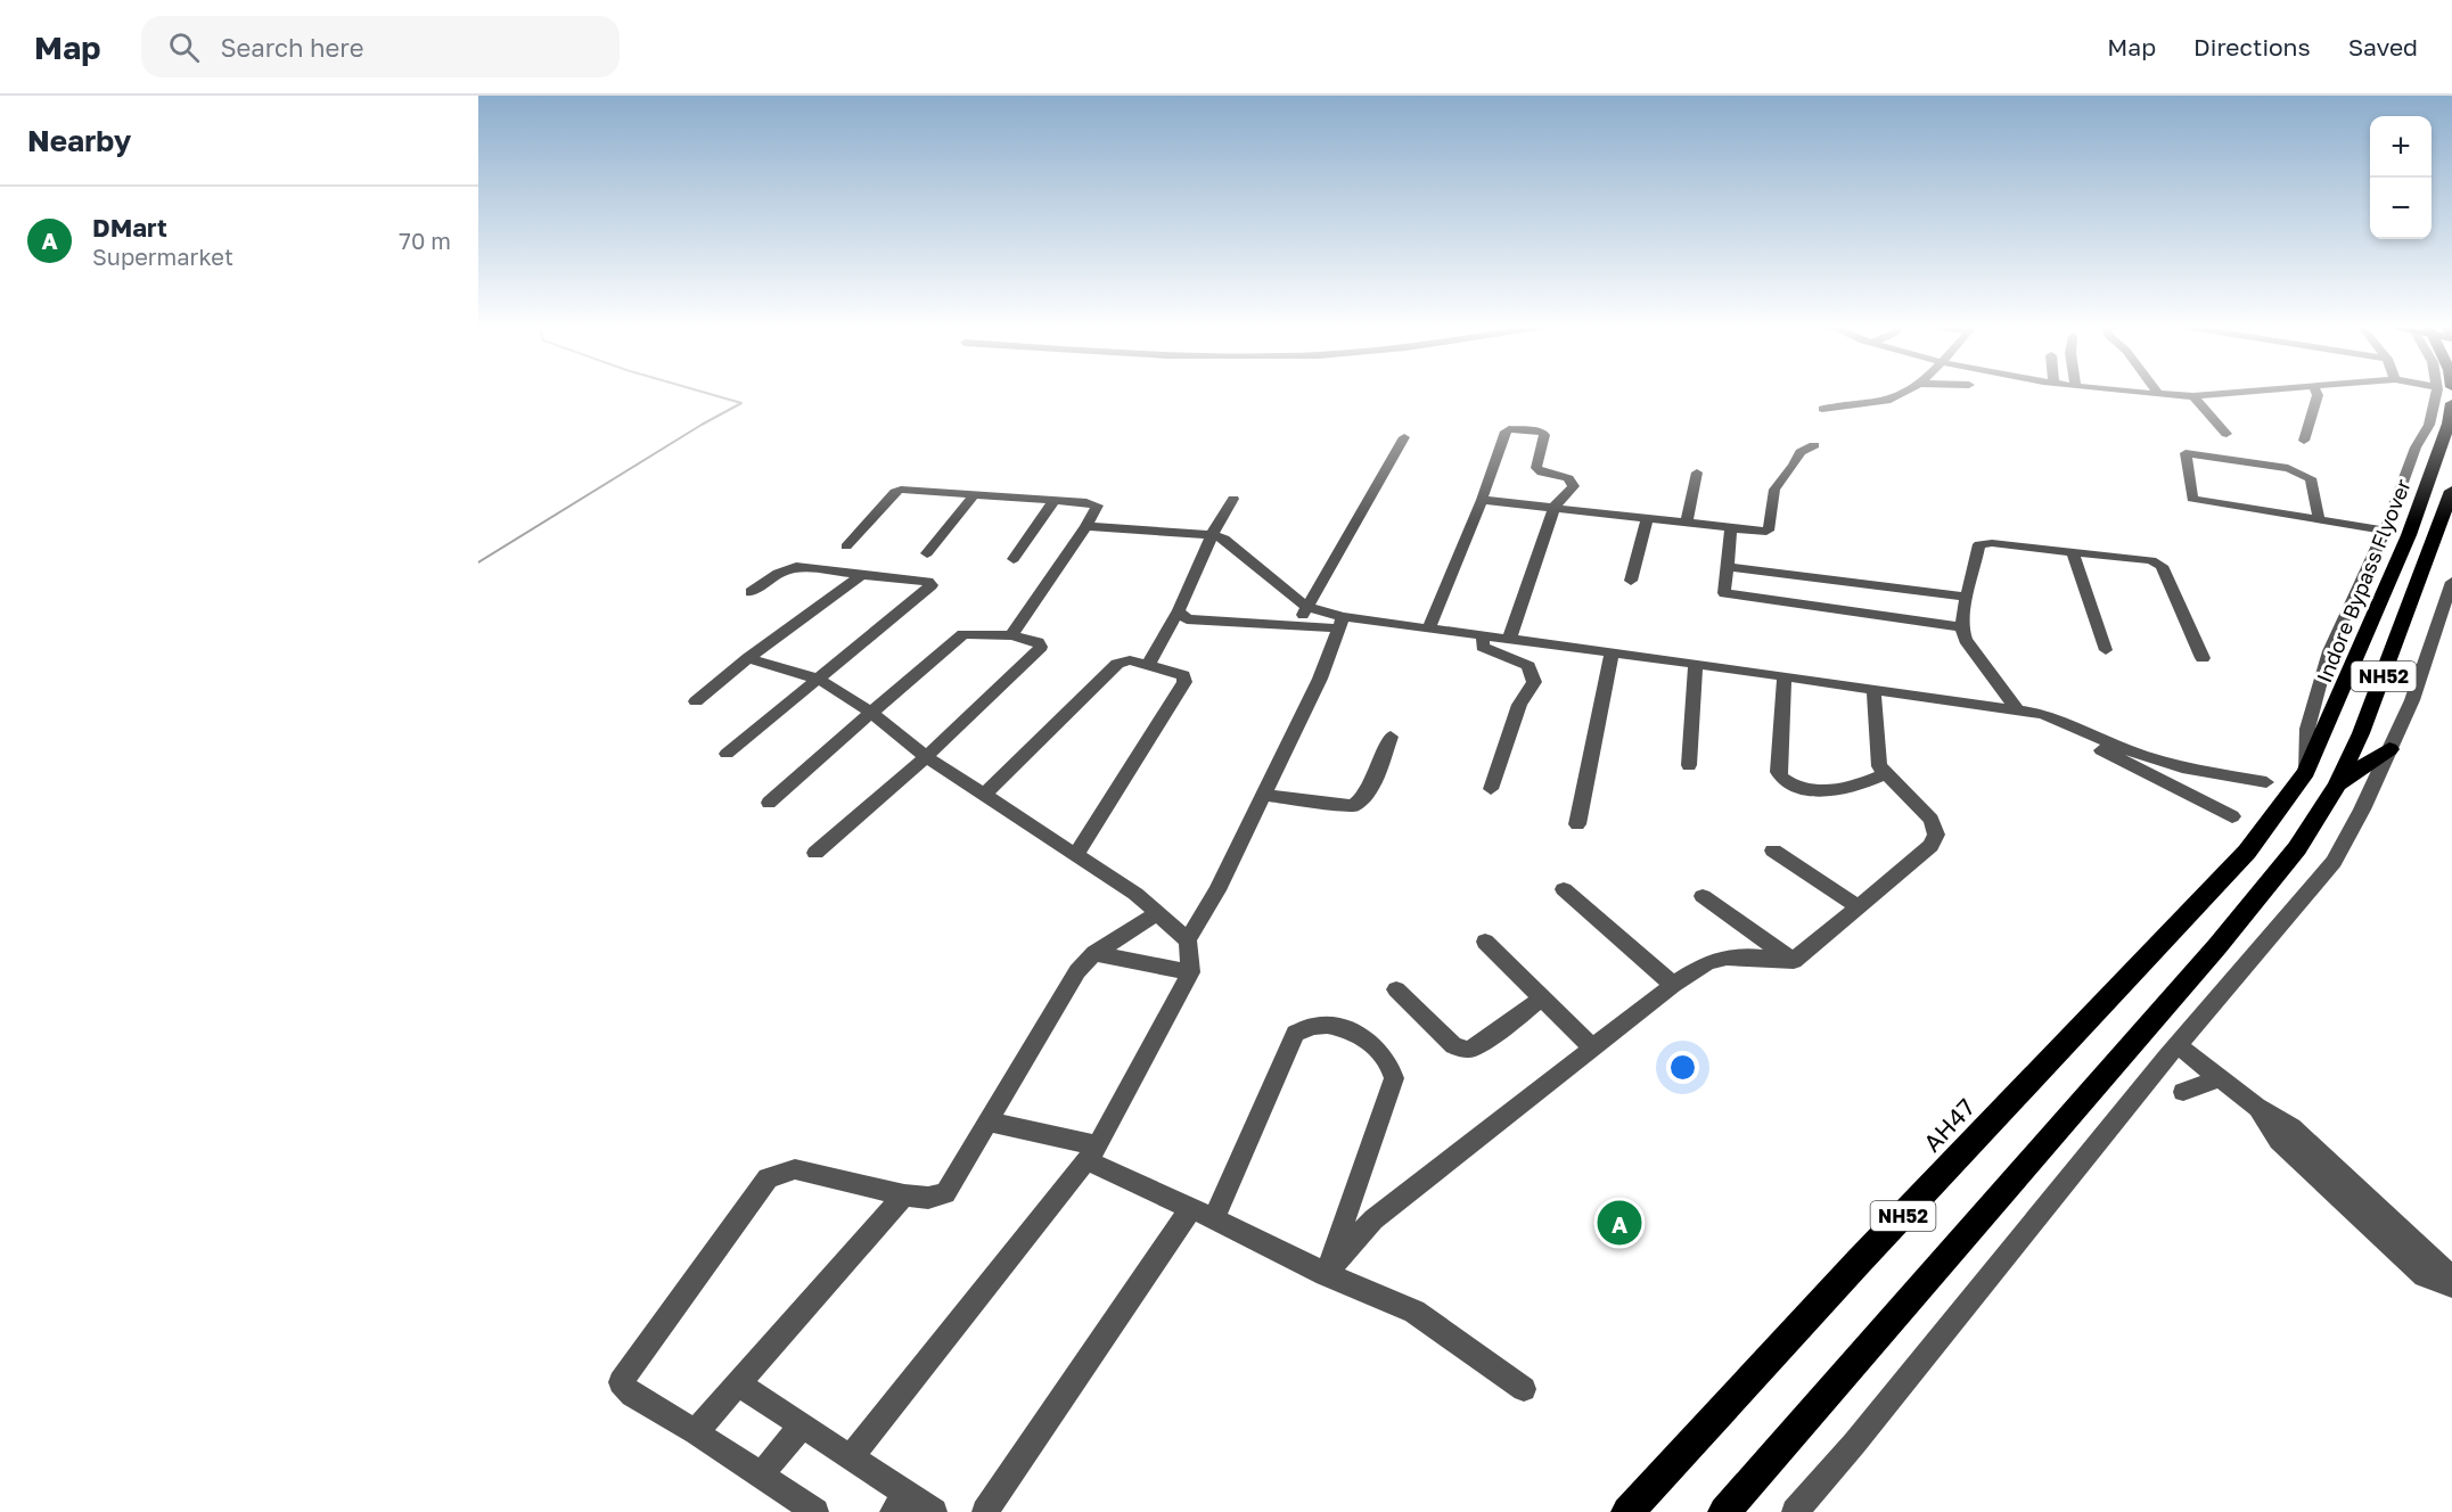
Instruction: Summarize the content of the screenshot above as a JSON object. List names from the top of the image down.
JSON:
{
  "streets": {
    "highway": ["Indore Bypass Flyover", "NH52", "AH47"]
  },
  "crossings": [
    ["Indore Bypass Flyover", "AH47"]
  ],
  "page": {
    "header": "Map",
    "search": "Search here",
    "nav": ["Map", "Directions", "Saved"],
    "heading": "Nearby",
    "map_buttons": ["+", "−"],
    "list": [
      {
        "mark": "A",
        "name": "DMart",
        "note": "Supermarket",
        "value": "70 m"
      }
    ],
    "pins": "A"
  }
}
